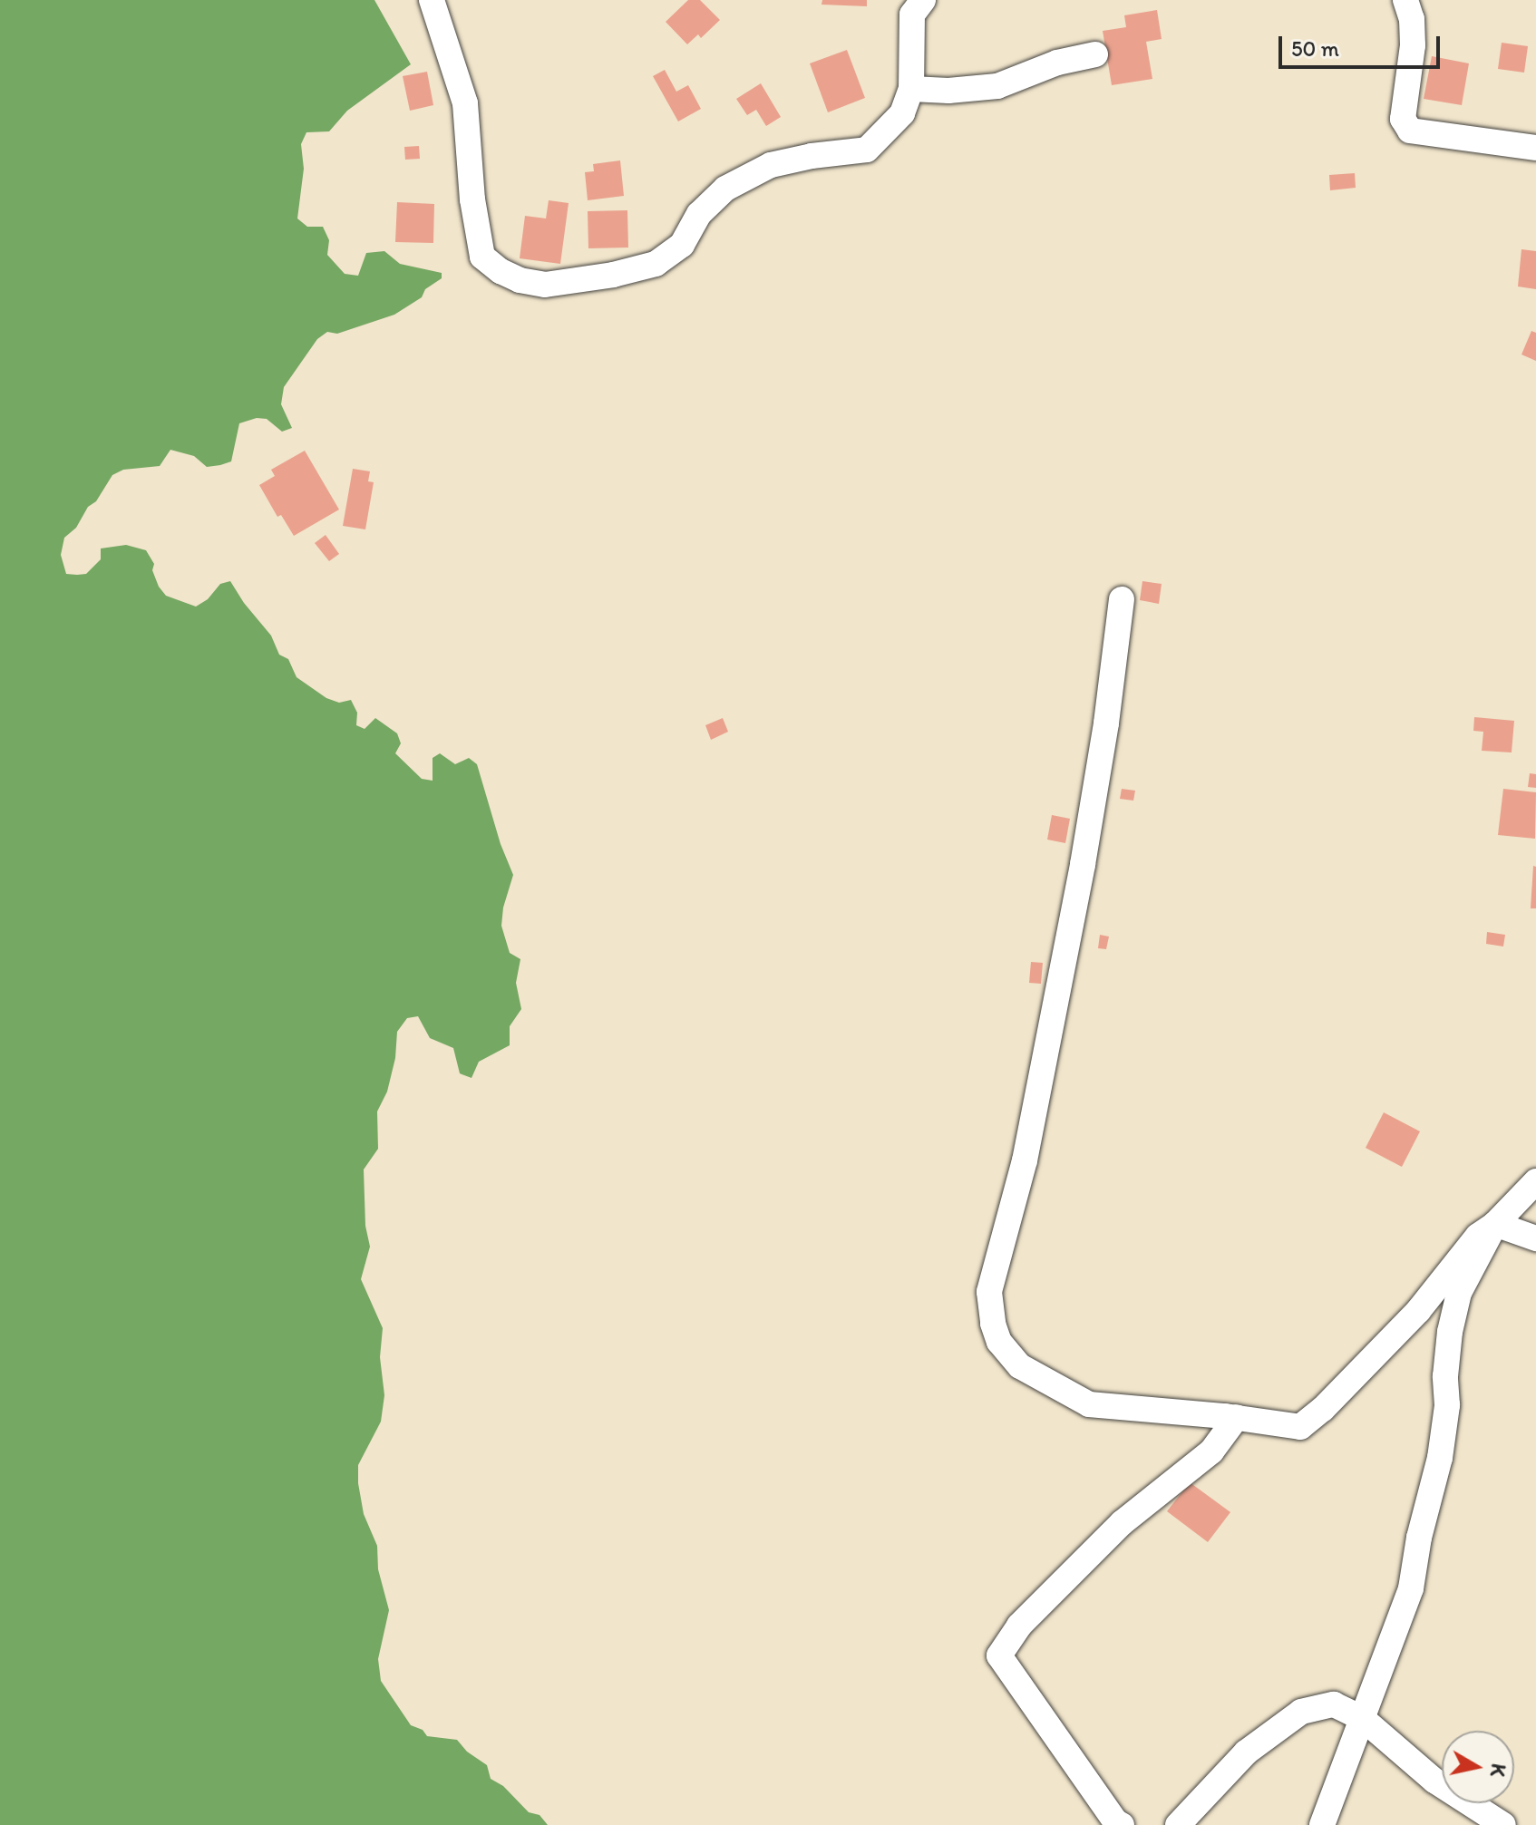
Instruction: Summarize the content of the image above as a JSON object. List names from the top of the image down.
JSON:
{
  "scale_bar": "50 m",
  "north": "right"
}
